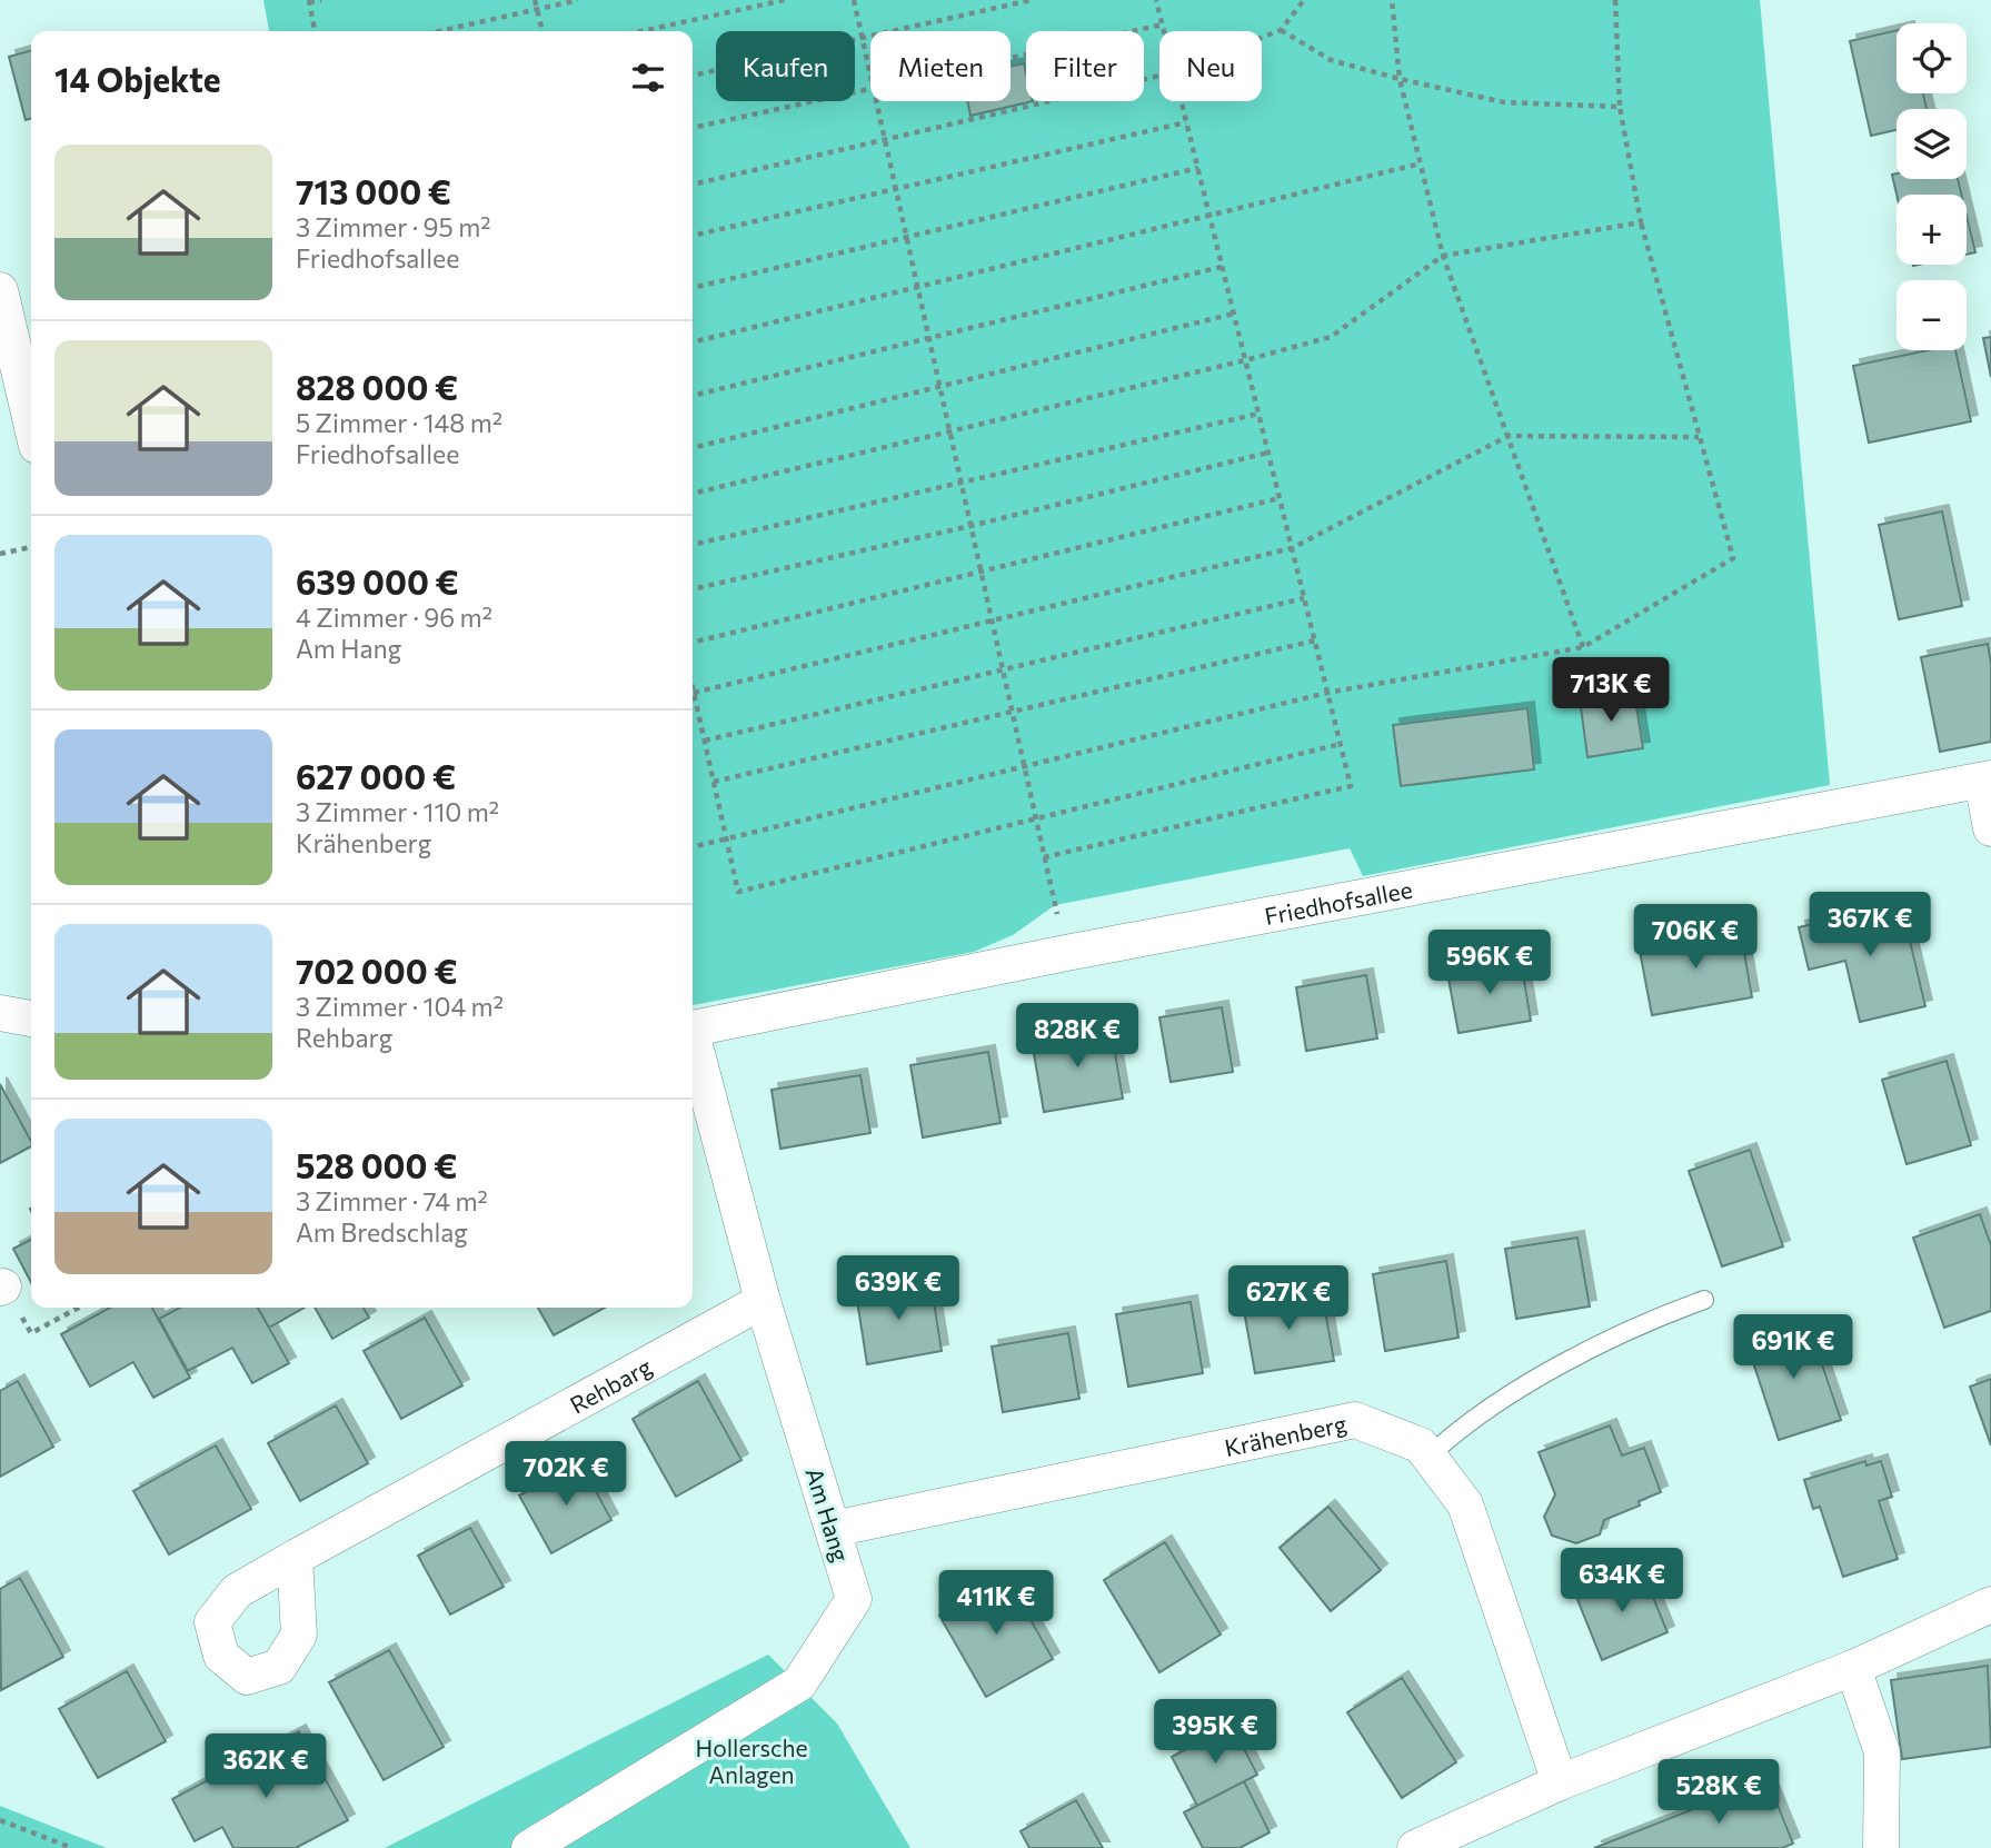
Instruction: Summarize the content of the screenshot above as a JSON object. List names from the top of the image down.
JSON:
{
  "streets": {
    "street": [
      "Friedhofsallee",
      "Rehbarg",
      "Krähenberg",
      "Am Hang"
    ]
  },
  "crossings": [
    ["Rehbarg", "Am Hang"],
    ["Krähenberg", "Am Hang"]
  ],
  "parks": ["Hollersche Anlagen"],
  "page": {
    "map_buttons": ["+", "−"],
    "chip": [
      "Kaufen",
      "Mieten",
      "Filter",
      "Neu"
    ],
    "heading": "14 Objekte",
    "list": [
      {
        "name": "713 000 €",
        "note": "3 Zimmer · 95 m² · Friedhofsallee"
      },
      {
        "name": "828 000 €",
        "note": "5 Zimmer · 148 m² · Friedhofsallee"
      },
      {
        "name": "639 000 €",
        "note": "4 Zimmer · 96 m² · Am Hang"
      },
      {
        "name": "627 000 €",
        "note": "3 Zimmer · 110 m² · Krähenberg"
      },
      {
        "name": "702 000 €",
        "note": "3 Zimmer · 104 m² · Rehbarg"
      },
      {
        "name": "528 000 €",
        "note": "3 Zimmer · 74 m² · Am Bredschlag"
      }
    ],
    "price": [
      "713K €",
      "367K €",
      "706K €",
      "596K €",
      "828K €",
      "639K €",
      "627K €",
      "691K €",
      "702K €",
      "634K €",
      "411K €",
      "395K €",
      "362K €",
      "528K €"
    ]
  }
}
